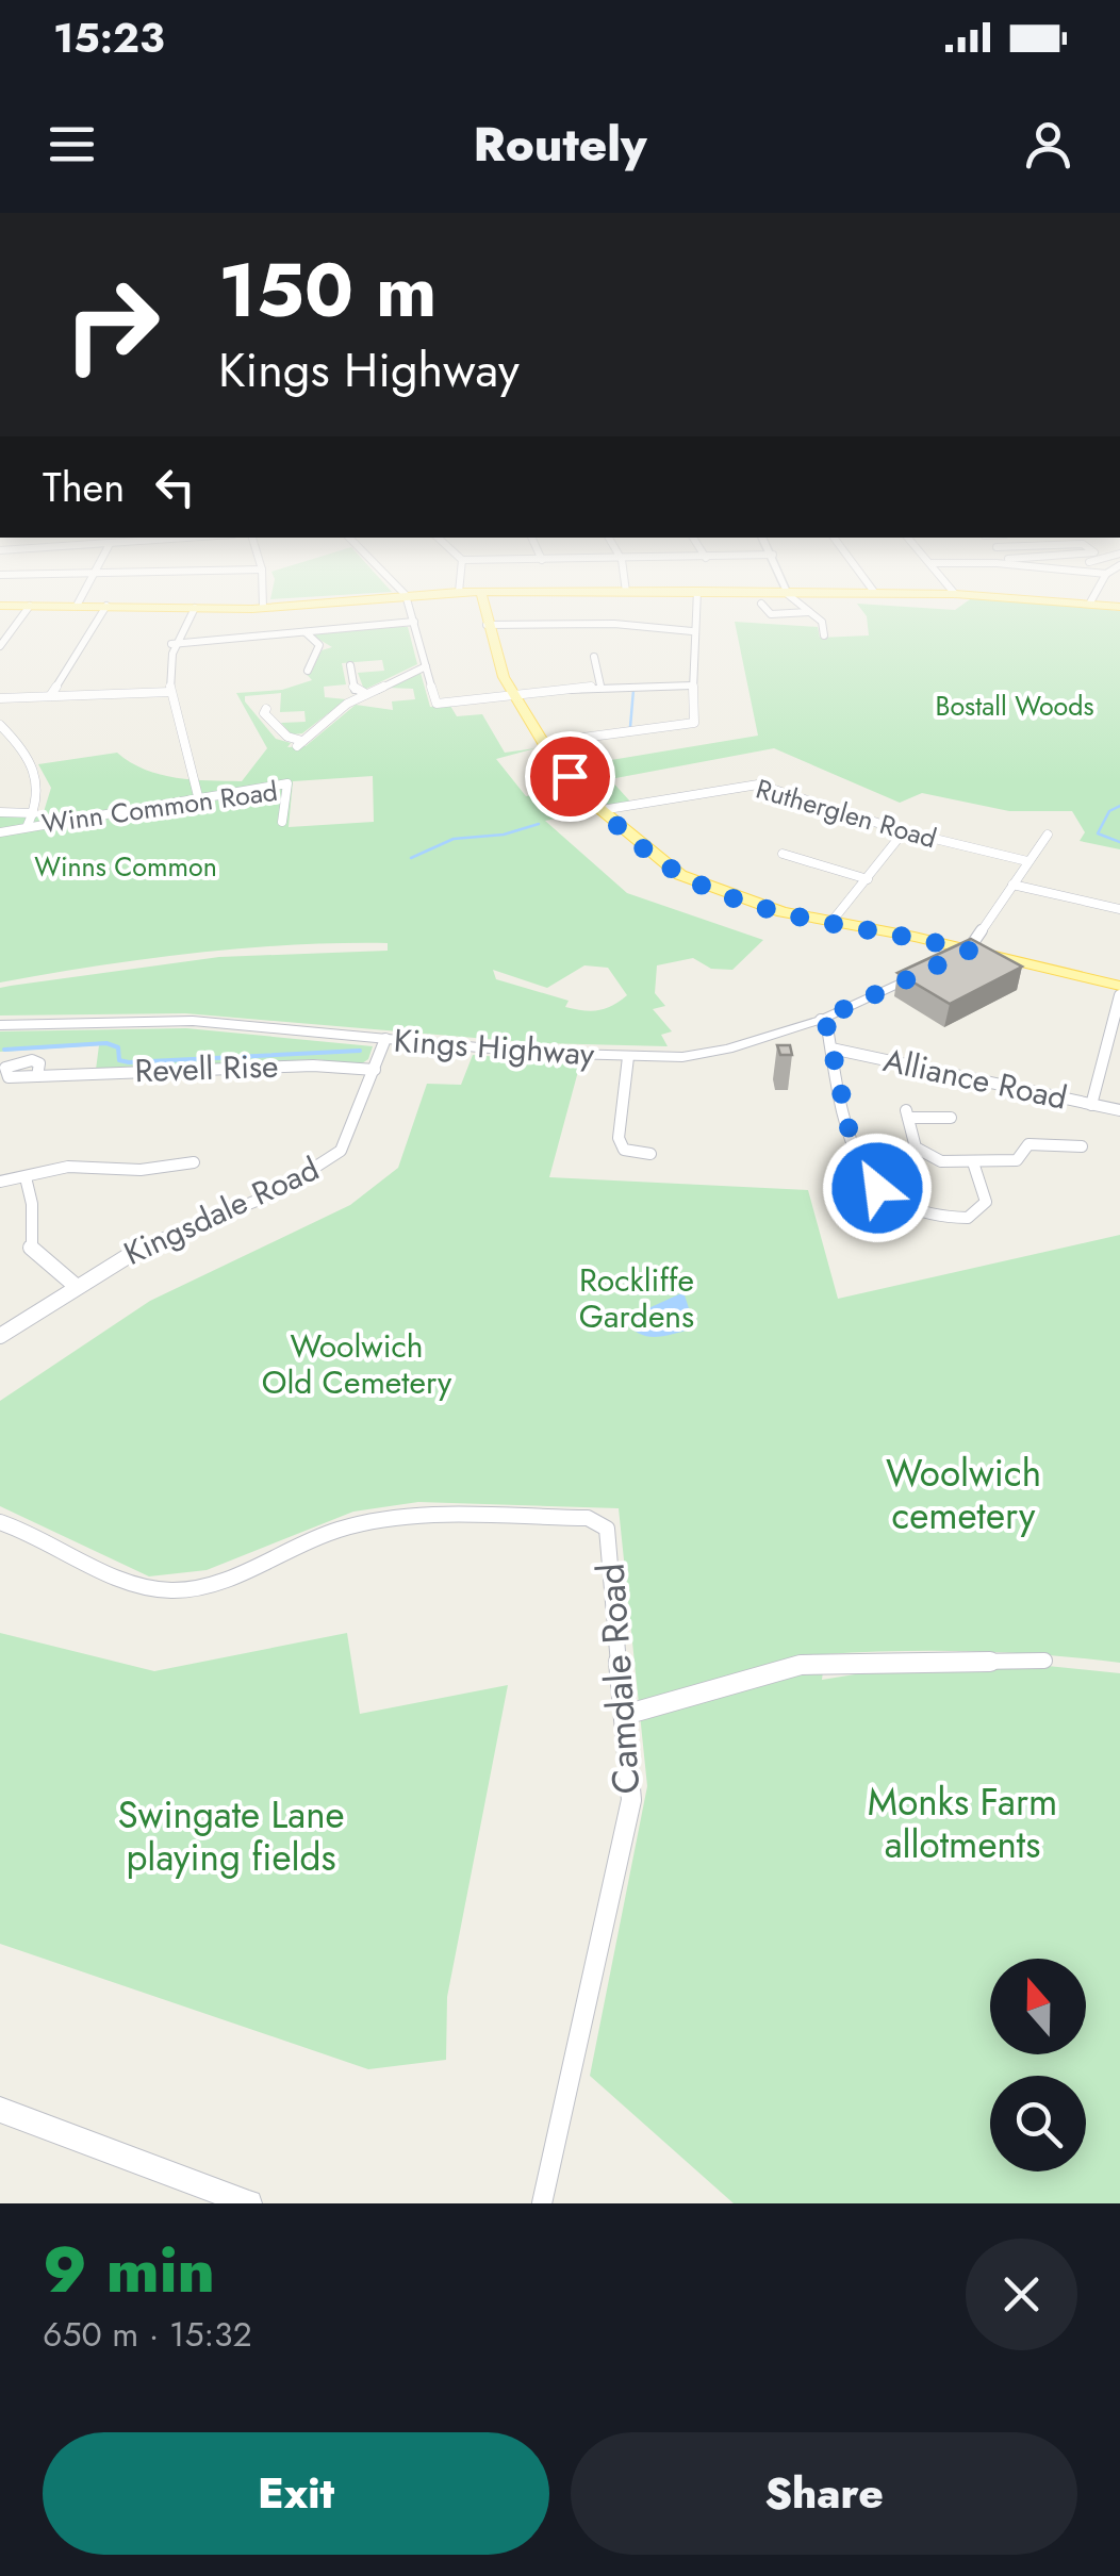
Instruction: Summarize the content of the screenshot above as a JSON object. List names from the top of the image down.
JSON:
{
  "streets": {
    "street": [
      "Winn Common Road",
      "Rutherglen Road",
      "Kings Highway",
      "Revell Rise",
      "Alliance Road",
      "Kingsdale Road",
      "Camdale Road"
    ]
  },
  "crossings": [
    ["Kings Highway", "Kingsdale Road"],
    ["Revell Rise", "Kingsdale Road"]
  ],
  "parks": [
    "Bostall Woods",
    "Winns Common",
    "Rockliffe Gardens",
    "Woolwich Old Cemetery",
    "Woolwich cemetery",
    "Monks Farm allotments",
    "Swingate Lane playing fields"
  ],
  "north": "top",
  "page": {
    "status": "15:23",
    "header": "Routely",
    "turn": ["150 m", "Kings Highway"],
    "then": "Then",
    "heading": ["9 min", "650 m · 15:32"],
    "buttons": ["Exit", "Share"]
  }
}
